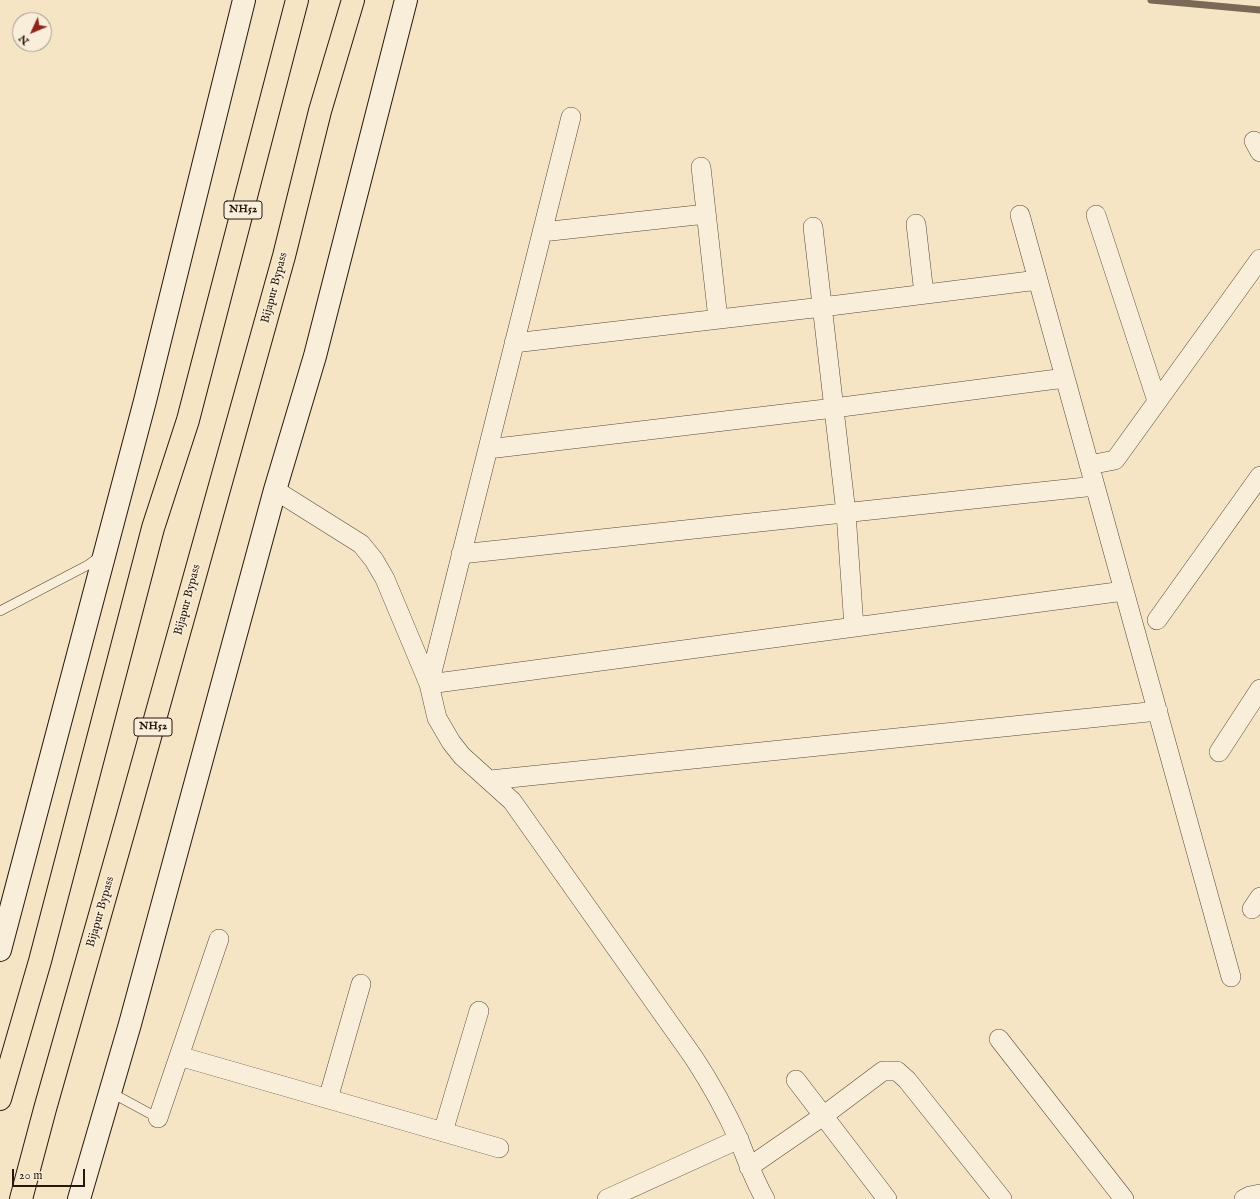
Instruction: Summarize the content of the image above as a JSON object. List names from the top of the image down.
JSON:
{
  "streets": {
    "highway": ["NH52", "Bijapur Bypass"]
  },
  "scale_bar": "20 m",
  "north": "bottom left"
}
